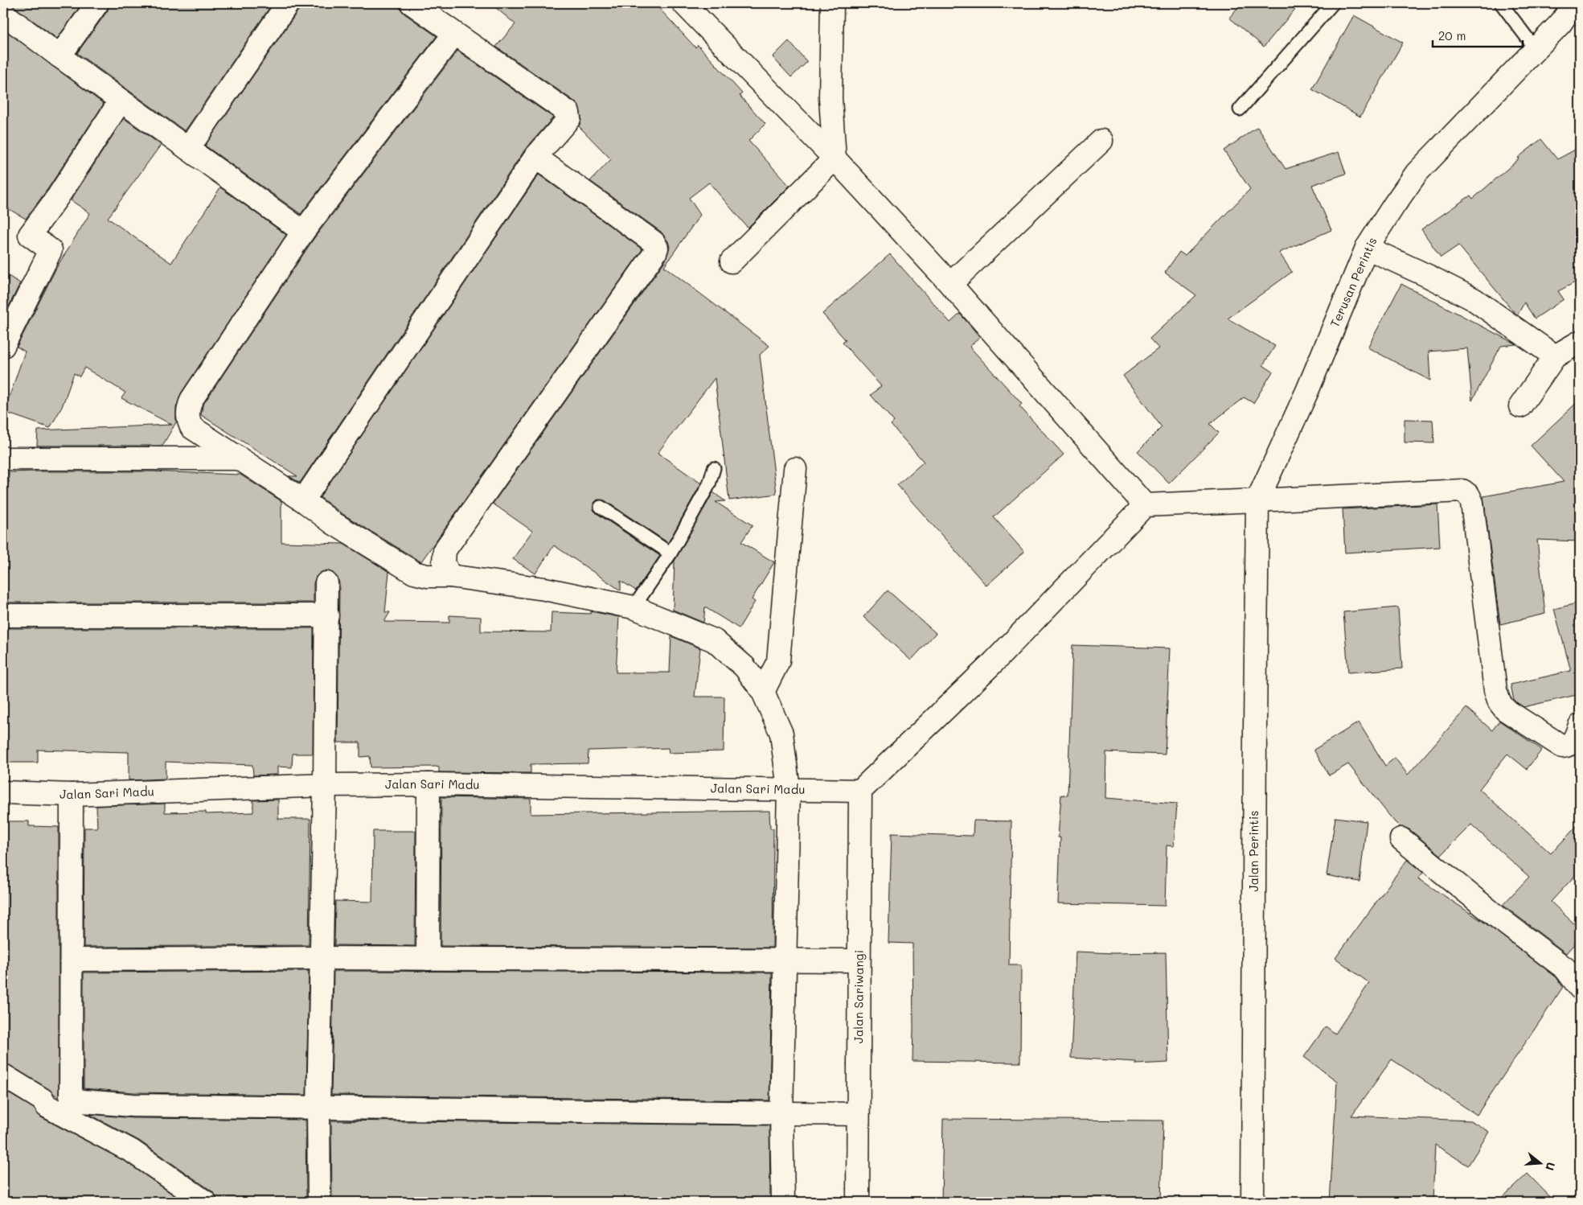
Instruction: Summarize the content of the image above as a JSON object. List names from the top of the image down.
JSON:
{
  "streets": {
    "street": [
      "Terusan Perintis",
      "Jalan Sari Madu",
      "Jalan Perintis",
      "Jalan Sariwangi"
    ]
  },
  "crossings": [
    ["Terusan Perintis", "Jalan Perintis"],
    ["Jalan Sari Madu", "Jalan Sariwangi"]
  ],
  "scale_bar": "20 m",
  "north": "right"
}
